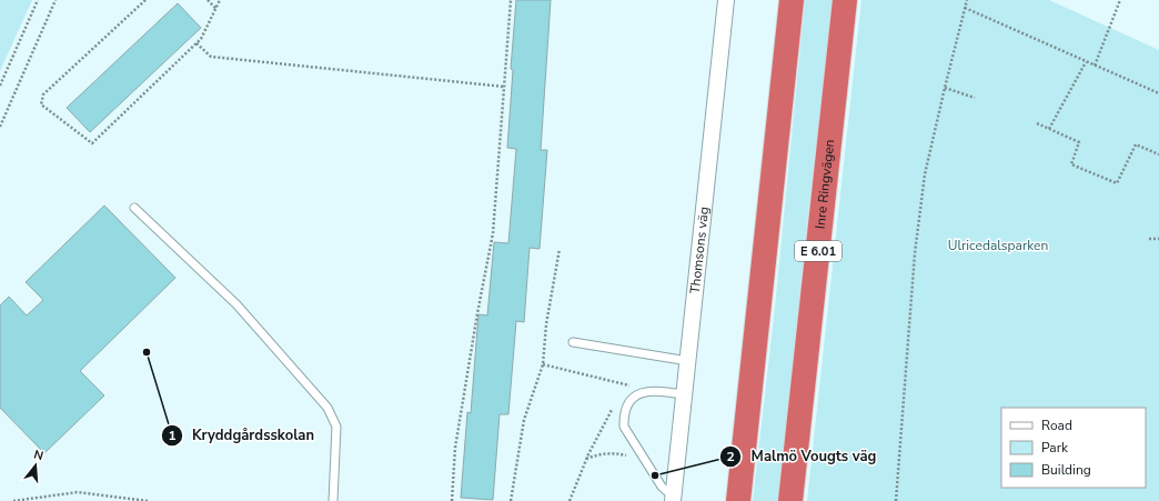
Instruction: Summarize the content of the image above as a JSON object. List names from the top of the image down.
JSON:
{
  "streets": {
    "highway": ["Inre Ringvägen", "E 6.01"],
    "street": ["Thomsons väg"]
  },
  "parks": ["Ulricedalsparken"],
  "places": ["Kryddgårdsskolan", "Malmö Vougts väg"],
  "legend": ["Road", "Park", "Building"],
  "north": "top"
}
